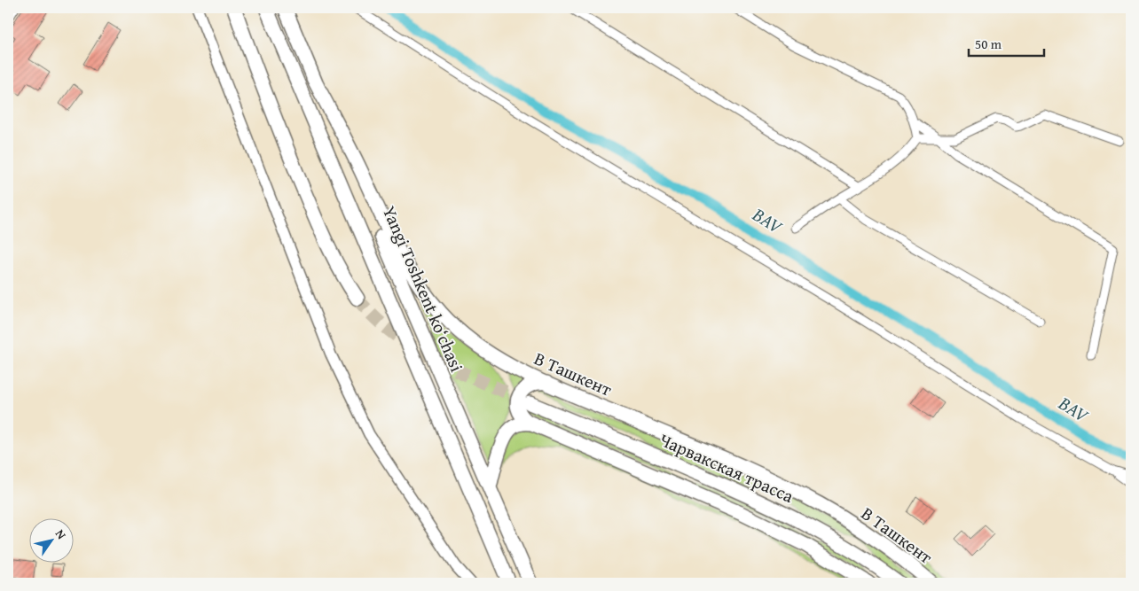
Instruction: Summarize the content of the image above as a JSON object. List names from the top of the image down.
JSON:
{
  "streets": {
    "highway": ["Yangi Toshkent ko‘chasi", "В Ташкент", "Чарвакская трасса"]
  },
  "crossings": [
    ["Yangi Toshkent ko‘chasi", "В Ташкент"]
  ],
  "water": ["BAV"],
  "scale_bar": "50 m",
  "north": "top right"
}
